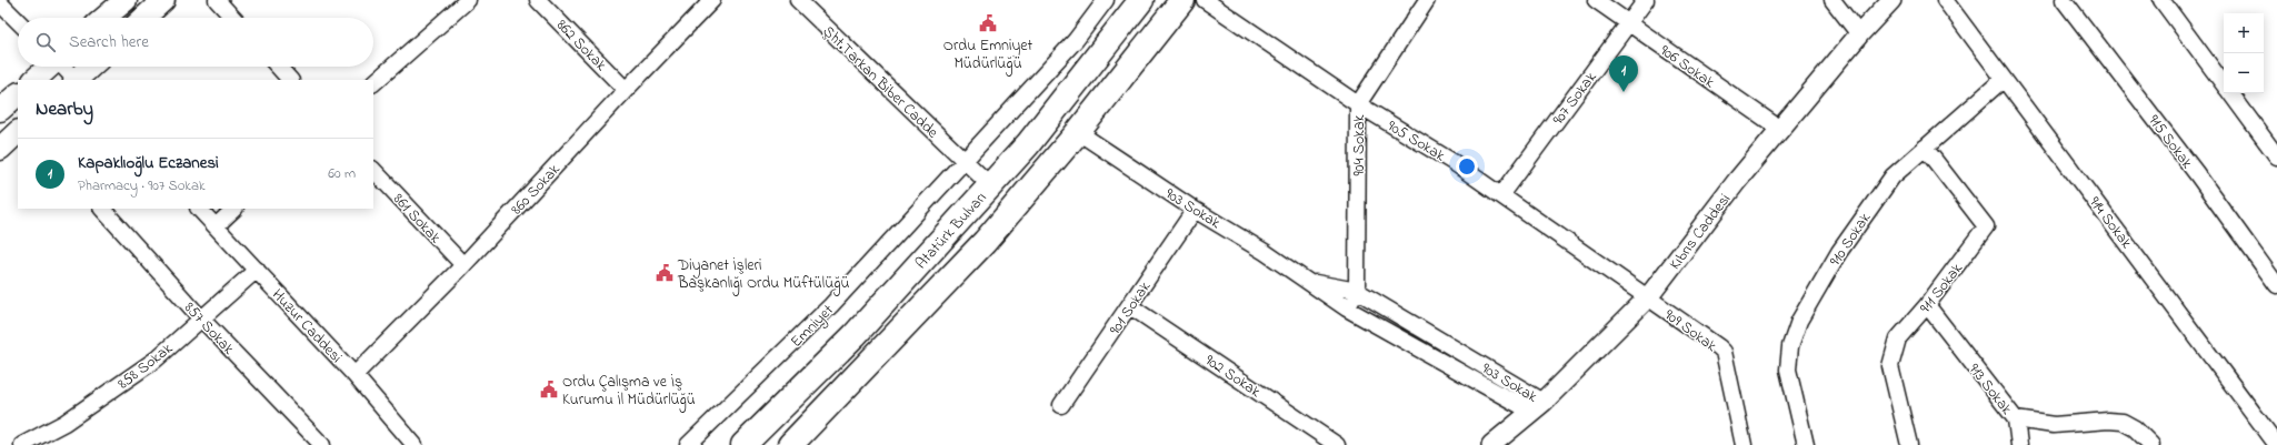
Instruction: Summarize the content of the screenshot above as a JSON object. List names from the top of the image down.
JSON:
{
  "streets": {
    "highway": ["Atatürk Bulvarı"],
    "street": [
      "862 Sokak",
      "906 Sokak",
      "Şht.Tarkan Biber Cadde",
      "907 Sokak",
      "905 Sokak",
      "915 Sokak",
      "904 Sokak",
      "860 Sokak",
      "903 Sokak",
      "861 Sokak",
      "914 Sokak",
      "Kıbrıs Caddesi",
      "910 Sokak",
      "911 Sokak",
      "901 Sokak",
      "Huzur Caddesi",
      "Emniyet",
      "857 Sokak",
      "909 Sokak",
      "858 Sokak",
      "902 Sokak",
      "913 Sokak"
    ]
  },
  "crossings": [
    ["862 Sokak", "860 Sokak"],
    ["906 Sokak", "907 Sokak"],
    ["906 Sokak", "Kıbrıs Caddesi"],
    ["Şht.Tarkan Biber Cadde", "Atatürk Bulvarı"],
    ["Şht.Tarkan Biber Cadde", "Emniyet"],
    ["907 Sokak", "905 Sokak"],
    ["905 Sokak", "904 Sokak"],
    ["905 Sokak", "Kıbrıs Caddesi"],
    ["905 Sokak", "909 Sokak"],
    ["904 Sokak", "903 Sokak"],
    ["860 Sokak", "861 Sokak"],
    ["860 Sokak", "Huzur Caddesi"],
    ["903 Sokak", "Atatürk Bulvarı"],
    ["903 Sokak", "Kıbrıs Caddesi"],
    ["903 Sokak", "901 Sokak"],
    ["914 Sokak", "910 Sokak"],
    ["Kıbrıs Caddesi", "909 Sokak"],
    ["910 Sokak", "911 Sokak"],
    ["911 Sokak", "913 Sokak"],
    ["901 Sokak", "902 Sokak"],
    ["Huzur Caddesi", "858 Sokak"],
    ["857 Sokak", "858 Sokak"]
  ],
  "places": {
    "public building": ["Ordu Emniyet Müdürlüğü", "Diyanet İşleri Başkanlığı Ordu Müftülüğü", "Ordu Çalışma ve İş Kurumu İl Müdürlüğü"]
  },
  "page": {
    "map_buttons": ["+", "−"],
    "search": "Search here",
    "pins": "1",
    "heading": "Nearby",
    "list": [
      {
        "mark": "1",
        "name": "Kapaklıoğlu Eczanesi",
        "note": "Pharmacy · 907 Sokak",
        "value": "60 m"
      }
    ]
  }
}
